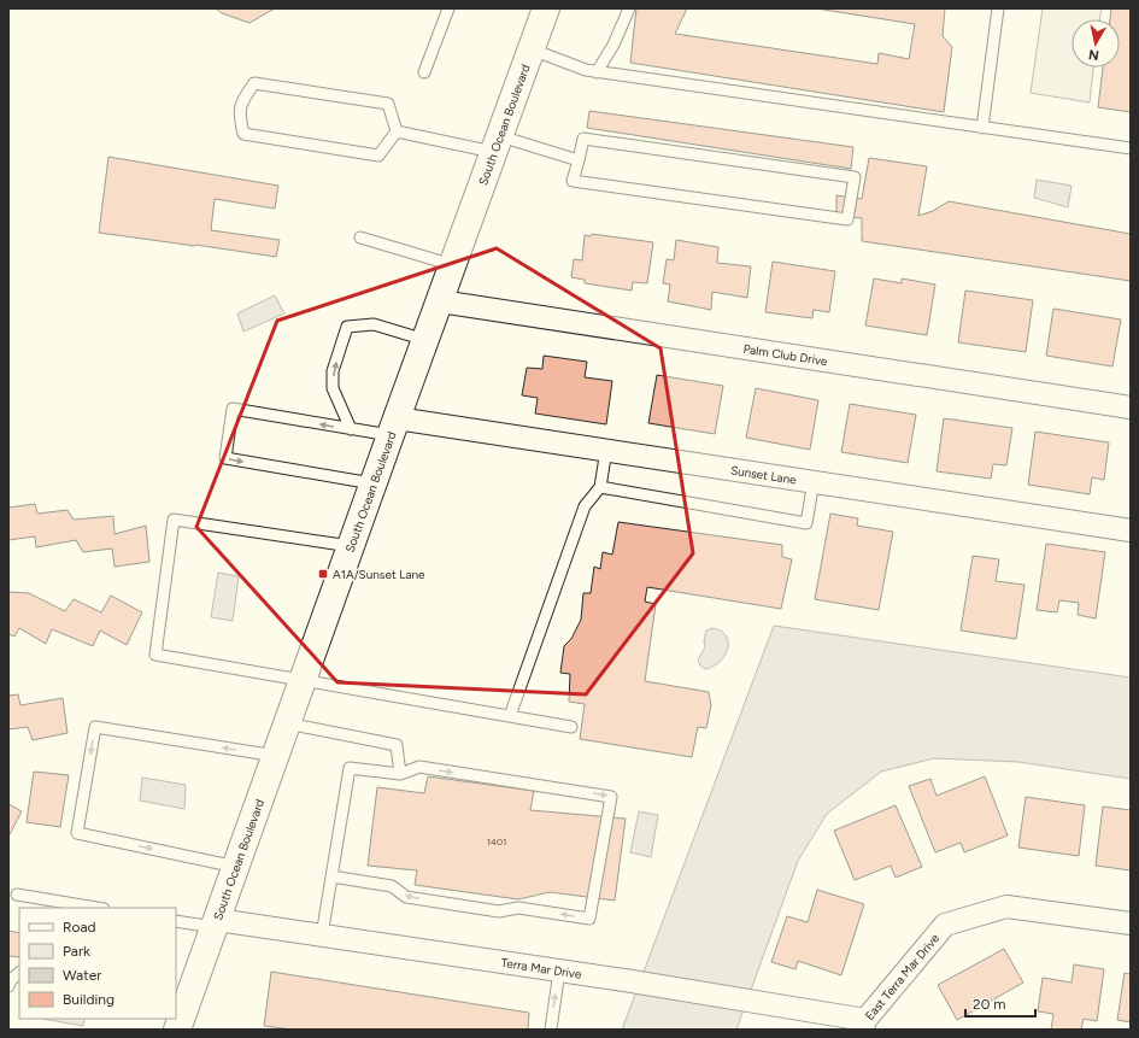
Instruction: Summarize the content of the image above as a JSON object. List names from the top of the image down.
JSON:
{
  "streets": {
    "main road": ["South Ocean Boulevard"],
    "street": [
      "Palm Club Drive",
      "Sunset Lane",
      "Terra Mar Drive",
      "East Terra Mar Drive"
    ]
  },
  "crossings": [
    ["South Ocean Boulevard", "Palm Club Drive"],
    ["South Ocean Boulevard", "Sunset Lane"],
    ["South Ocean Boulevard", "Terra Mar Drive"],
    ["Terra Mar Drive", "East Terra Mar Drive"]
  ],
  "places": {
    "transit": ["A1A/Sunset Lane"]
  },
  "house_numbers": ["1401"],
  "legend": [
    "Road",
    "Park",
    "Water",
    "Building"
  ],
  "scale_bar": "20 m",
  "north": "bottom"
}
